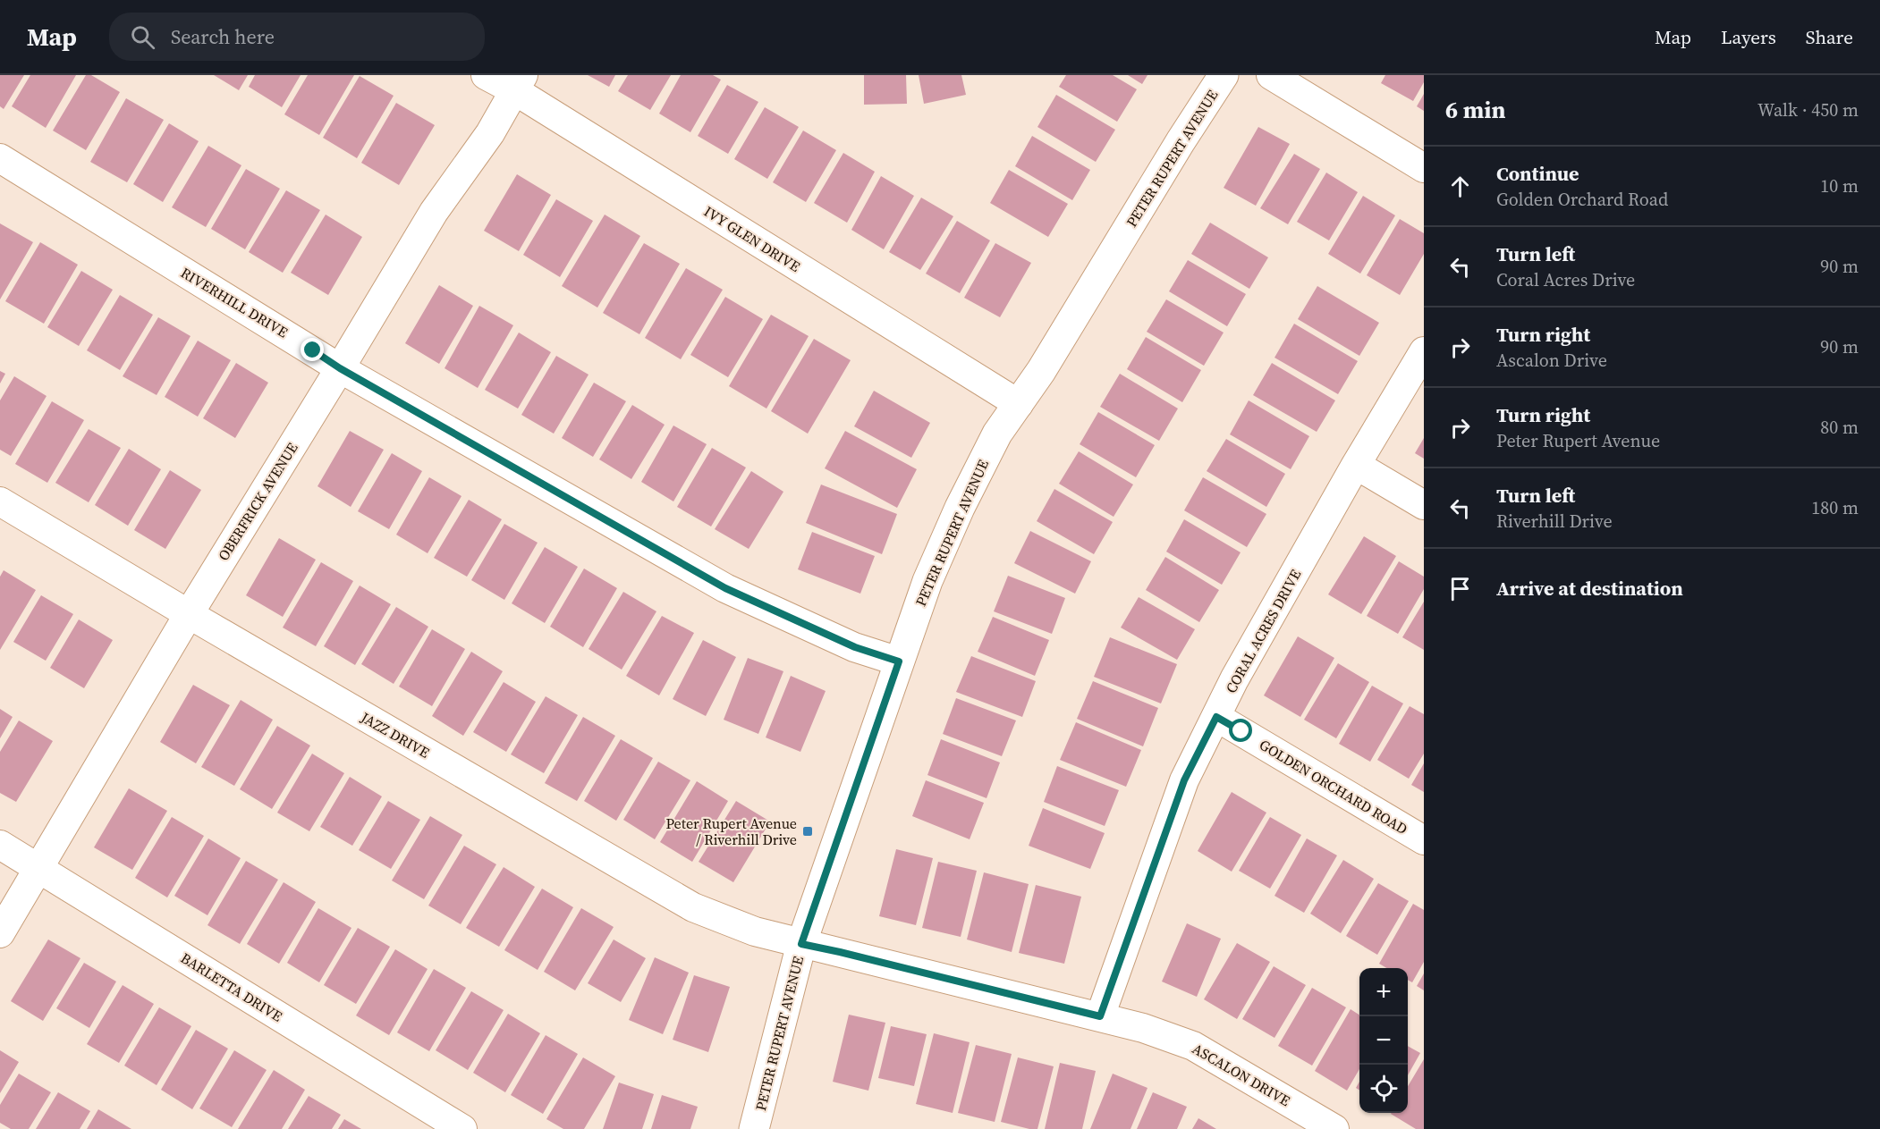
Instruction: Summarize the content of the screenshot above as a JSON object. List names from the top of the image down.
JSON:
{
  "streets": {
    "street": [
      "PETER RUPERT AVENUE",
      "IVY GLEN DRIVE",
      "RIVERHILL DRIVE",
      "OBERFRICK AVENUE",
      "CORAL ACRES DRIVE",
      "JAZZ DRIVE",
      "GOLDEN ORCHARD ROAD",
      "BARLETTA DRIVE",
      "ASCALON DRIVE"
    ]
  },
  "crossings": [
    ["PETER RUPERT AVENUE", "IVY GLEN DRIVE"],
    ["PETER RUPERT AVENUE", "RIVERHILL DRIVE"],
    ["PETER RUPERT AVENUE", "JAZZ DRIVE"],
    ["PETER RUPERT AVENUE", "ASCALON DRIVE"],
    ["IVY GLEN DRIVE", "OBERFRICK AVENUE"],
    ["RIVERHILL DRIVE", "OBERFRICK AVENUE"],
    ["OBERFRICK AVENUE", "JAZZ DRIVE"],
    ["OBERFRICK AVENUE", "BARLETTA DRIVE"],
    ["CORAL ACRES DRIVE", "GOLDEN ORCHARD ROAD"],
    ["CORAL ACRES DRIVE", "ASCALON DRIVE"],
    ["JAZZ DRIVE", "ASCALON DRIVE"]
  ],
  "places": {
    "transit": ["Peter Rupert Avenue / Riverhill Drive"]
  },
  "page": {
    "header": "Map",
    "search": "Search here",
    "nav": ["Map", "Layers", "Share"],
    "heading": ["6 min", "Walk · 450 m"],
    "list": [
      ["Continue", "Golden Orchard Road", "10 m"],
      ["Turn left", "Coral Acres Drive", "90 m"],
      ["Turn right", "Ascalon Drive", "90 m"],
      ["Turn right", "Peter Rupert Avenue", "80 m"],
      ["Turn left", "Riverhill Drive", "180 m"],
      "Arrive at destination"
    ],
    "map_buttons": ["+", "−"]
  }
}
